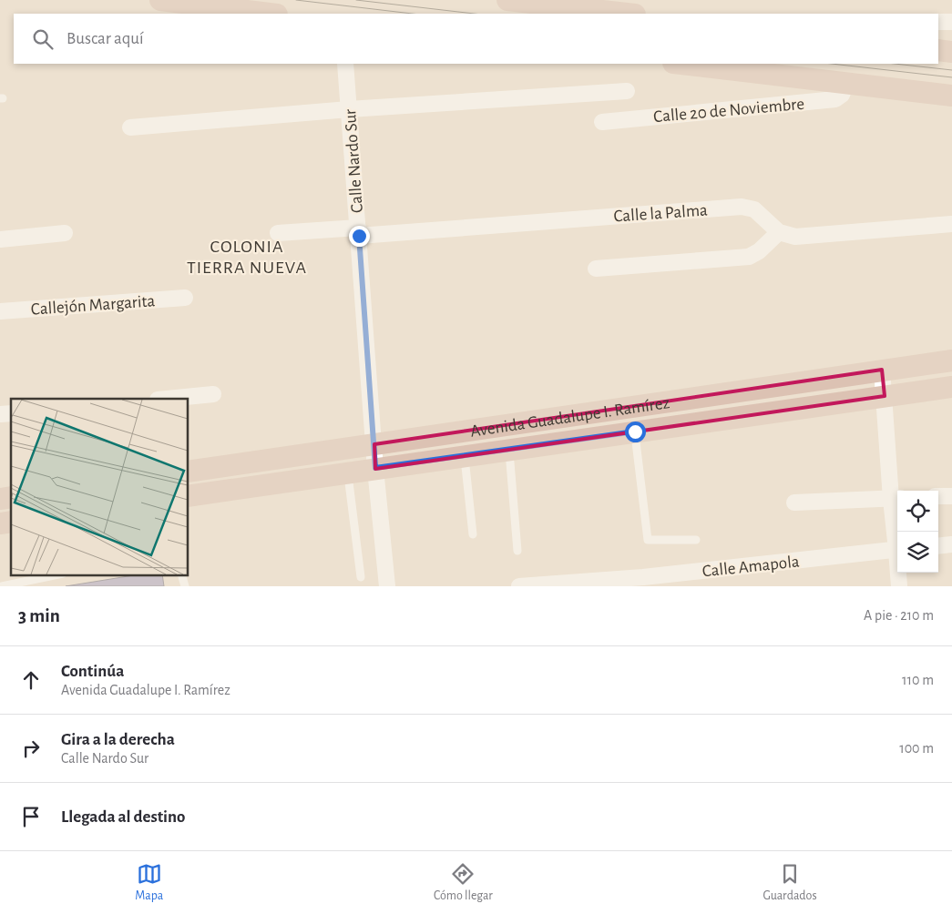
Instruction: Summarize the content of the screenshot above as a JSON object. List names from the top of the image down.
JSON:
{
  "streets": {
    "main road": ["Avenida Guadalupe I. Ramírez"],
    "street": [
      "Calle 20 de Noviembre",
      "Calle Nardo Sur",
      "Calle la Palma",
      "Callejón Margarita",
      "Calle Amapola"
    ]
  },
  "crossings": [
    ["Calle Nardo Sur", "Calle la Palma"],
    ["Calle Nardo Sur", "Avenida Guadalupe I. Ramírez"]
  ],
  "districts": ["COLONIA TIERRA NUEVA"],
  "page": {
    "search": "Buscar aquí",
    "heading": ["3 min", "A pie · 210 m"],
    "list": [
      ["Continúa", "Avenida Guadalupe I. Ramírez", "110 m"],
      ["Gira a la derecha", "Calle Nardo Sur", "100 m"],
      "Llegada al destino"
    ],
    "nav": ["Mapa", "Cómo llegar", "Guardados"]
  }
}
